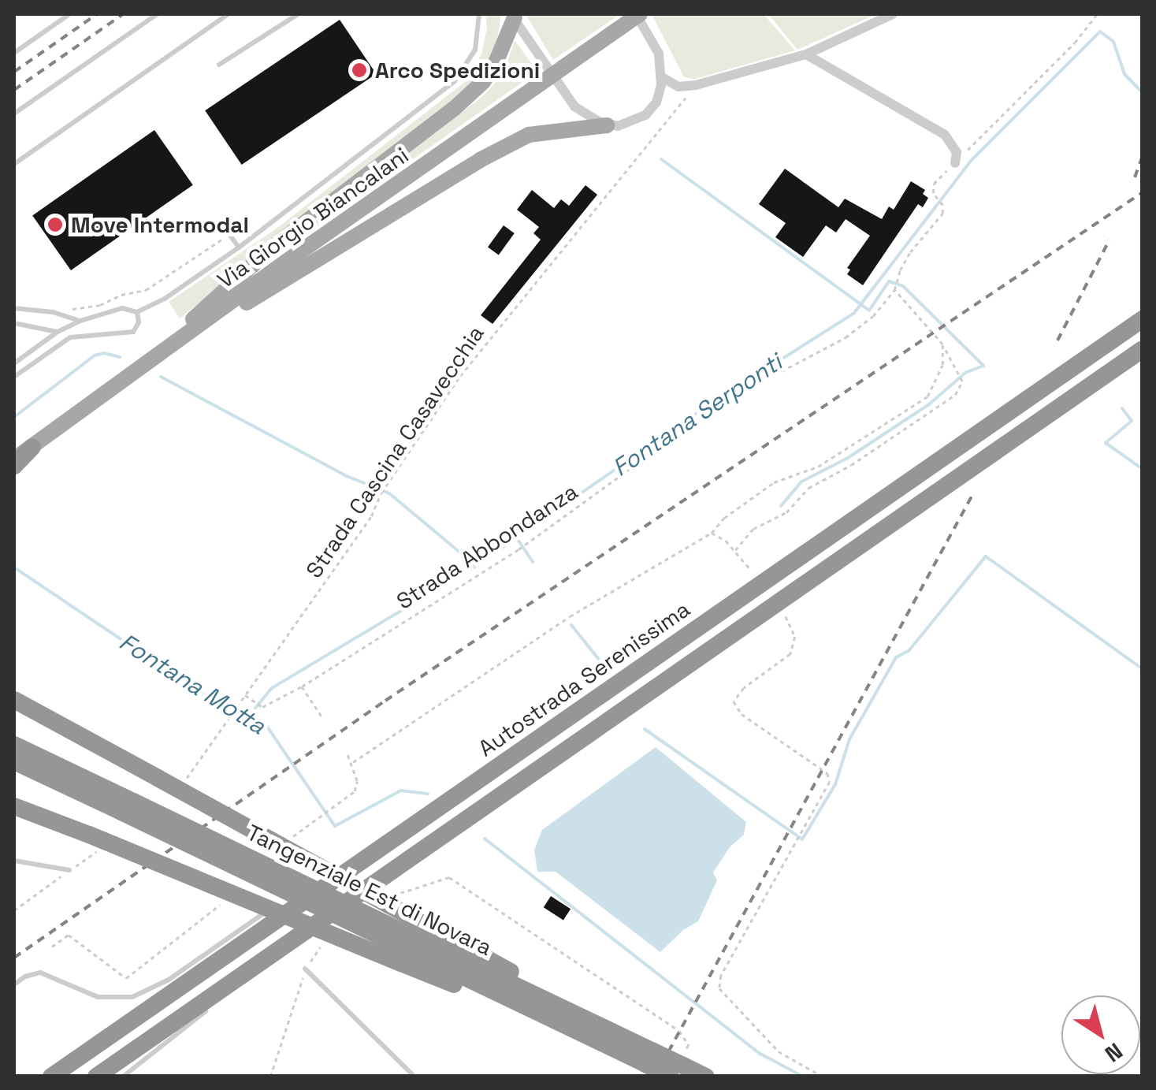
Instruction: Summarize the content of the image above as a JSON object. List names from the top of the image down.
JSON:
{
  "streets": {
    "highway": ["Autostrada Serenissima", "Tangenziale Est di Novara"],
    "main road": ["Via Giorgio Biancalani"],
    "path": ["Strada Cascina Casavecchia", "Strada Abbondanza"]
  },
  "crossings": [
    ["Strada Cascina Casavecchia", "Strada Abbondanza"]
  ],
  "water": ["Fontana Serponti", "Fontana Motta"],
  "places": ["Arco Spedizioni", "Move Intermodal"],
  "north": "bottom right"
}
